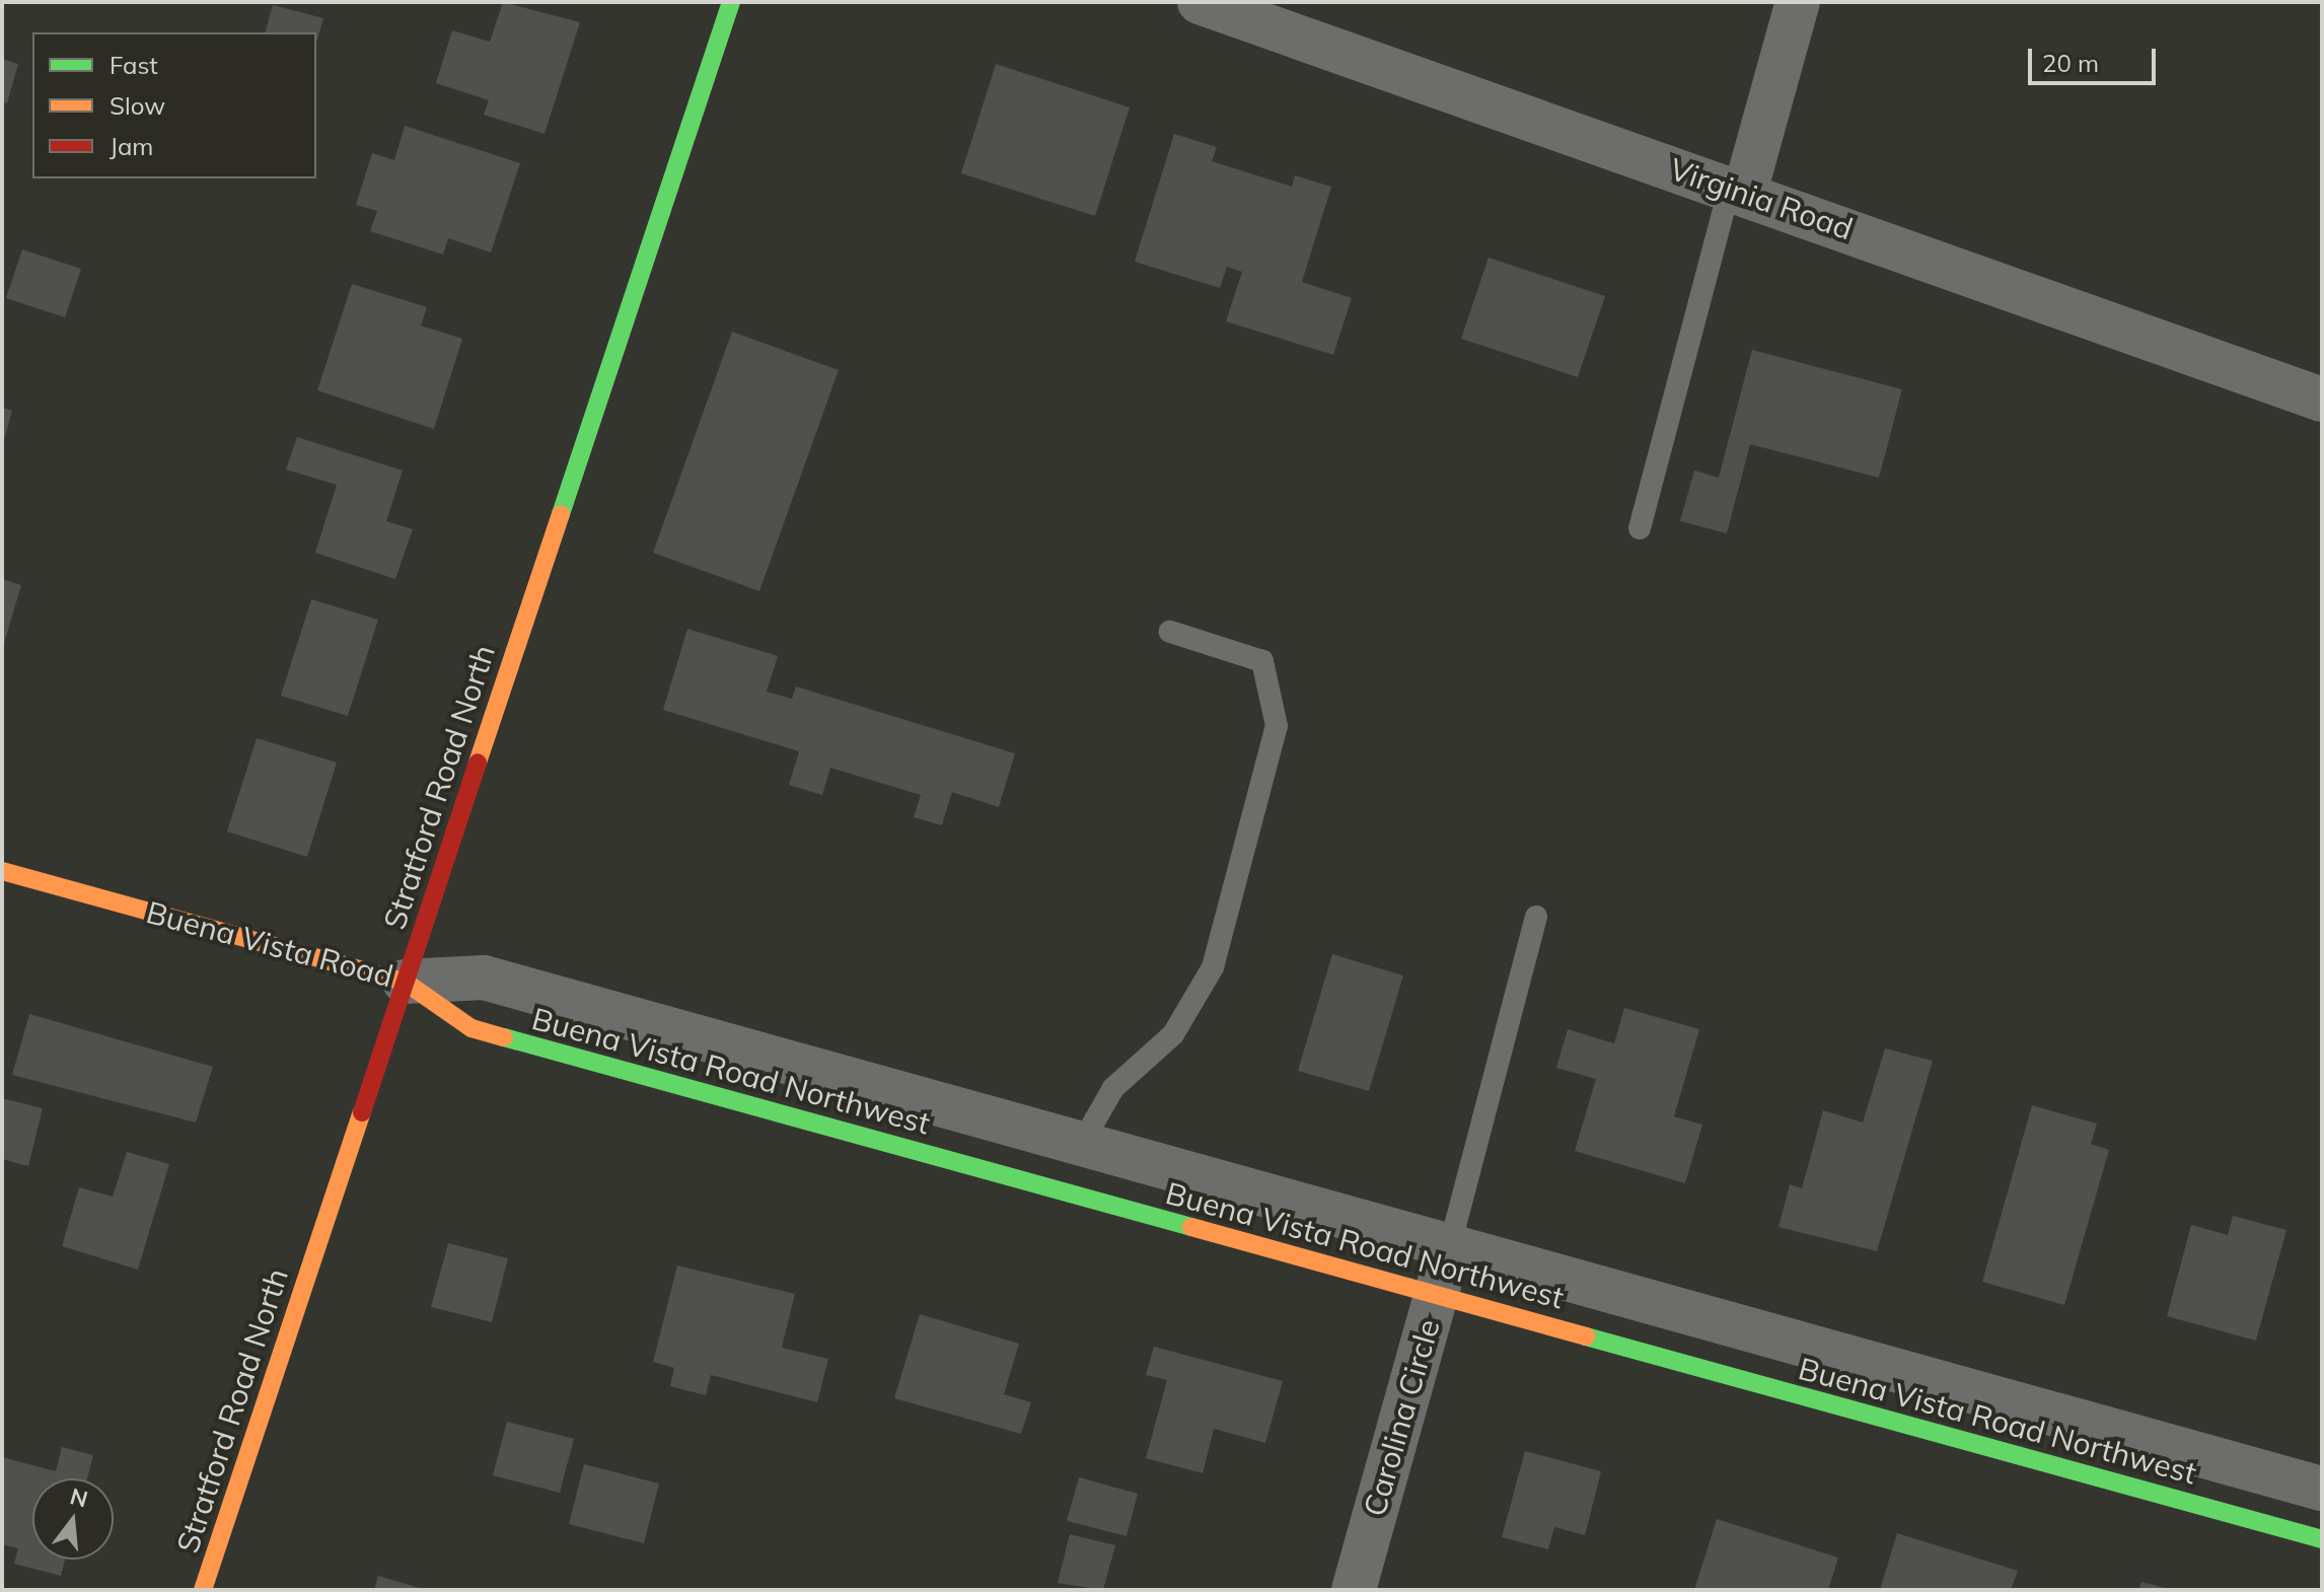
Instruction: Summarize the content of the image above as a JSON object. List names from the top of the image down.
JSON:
{
  "streets": {
    "street": [
      "Virginia Road",
      "Stratford Road North",
      "Buena Vista Road",
      "Buena Vista Road Northwest",
      "Carolina Circle"
    ]
  },
  "crossings": [
    ["Stratford Road North", "Buena Vista Road"],
    ["Stratford Road North", "Buena Vista Road Northwest"],
    ["Buena Vista Road", "Buena Vista Road Northwest"],
    ["Buena Vista Road", "Carolina Circle"],
    ["Buena Vista Road Northwest", "Carolina Circle"]
  ],
  "legend": ["Fast", "Slow", "Jam"],
  "scale_bar": "20 m",
  "north": "top"
}
